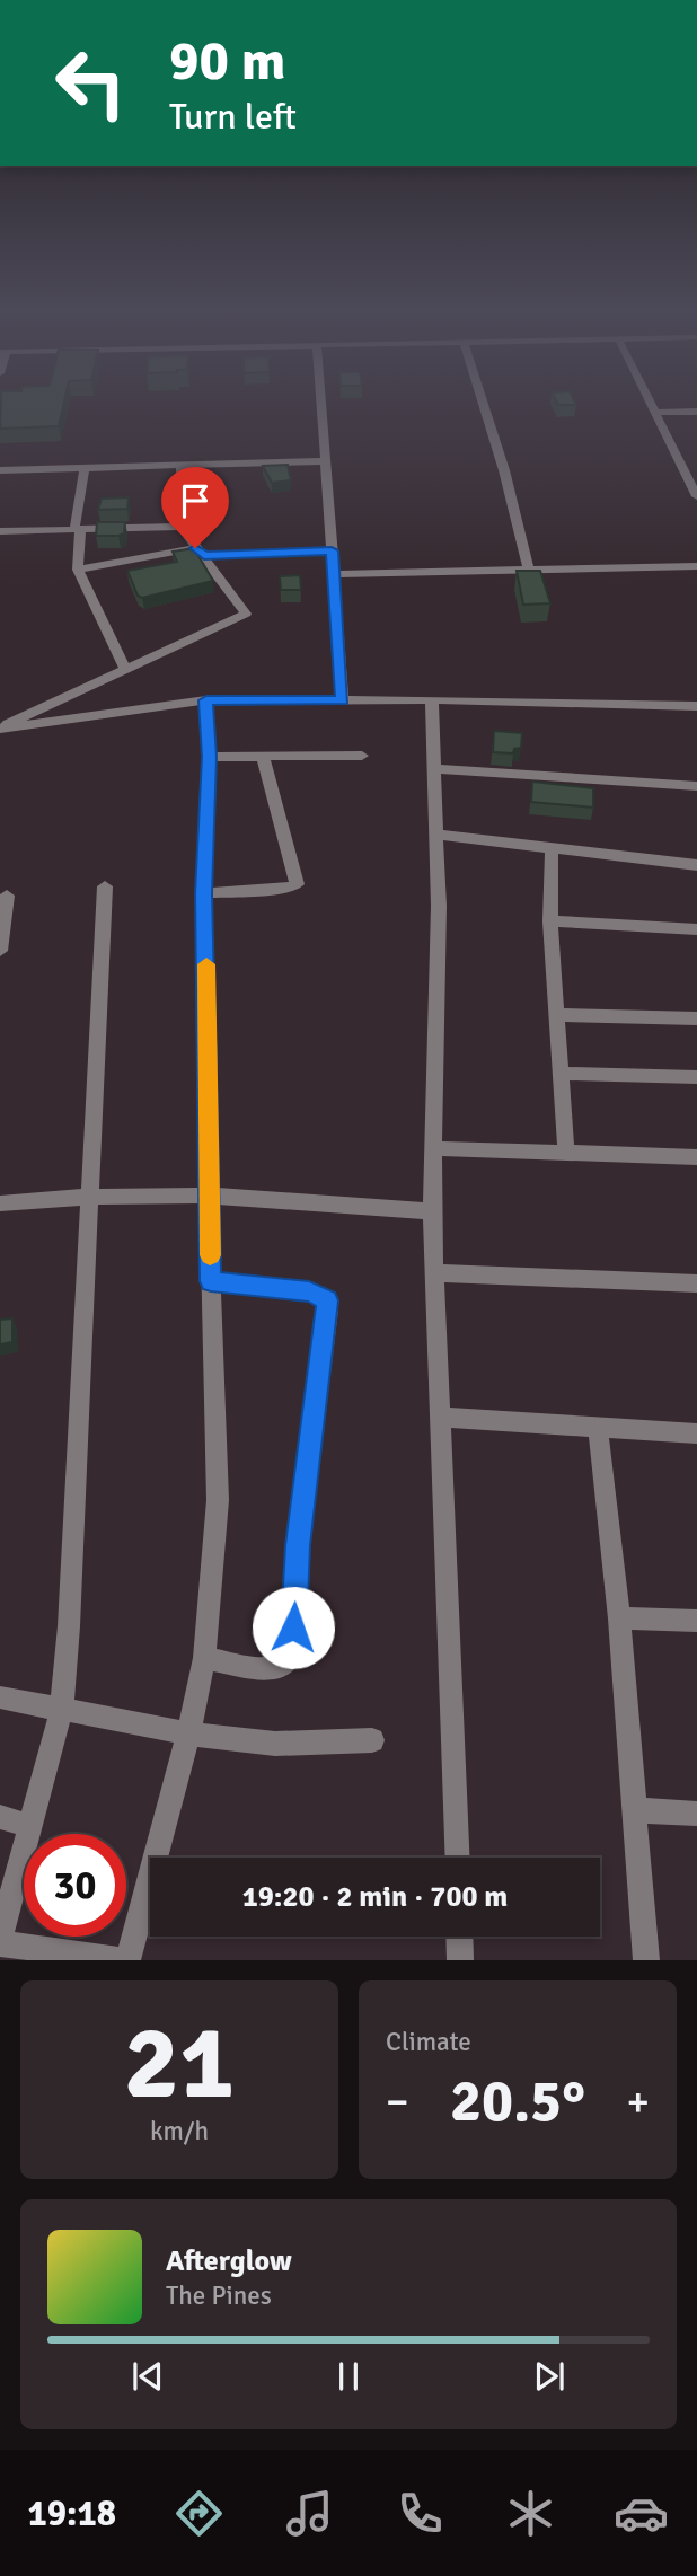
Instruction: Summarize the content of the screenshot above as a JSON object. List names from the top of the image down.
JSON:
{
  "page": {
    "turn": ["90 m", "Turn left"],
    "limit": "30",
    "trip": "19:20 · 2 min · 700 m",
    "tile": [
      ["21", "km/h"],
      "Climate"
    ],
    "heat": ["−", "20.5°", "+"],
    "song": ["Afterglow", "The Pines"],
    "tabs": "19:18"
  }
}
